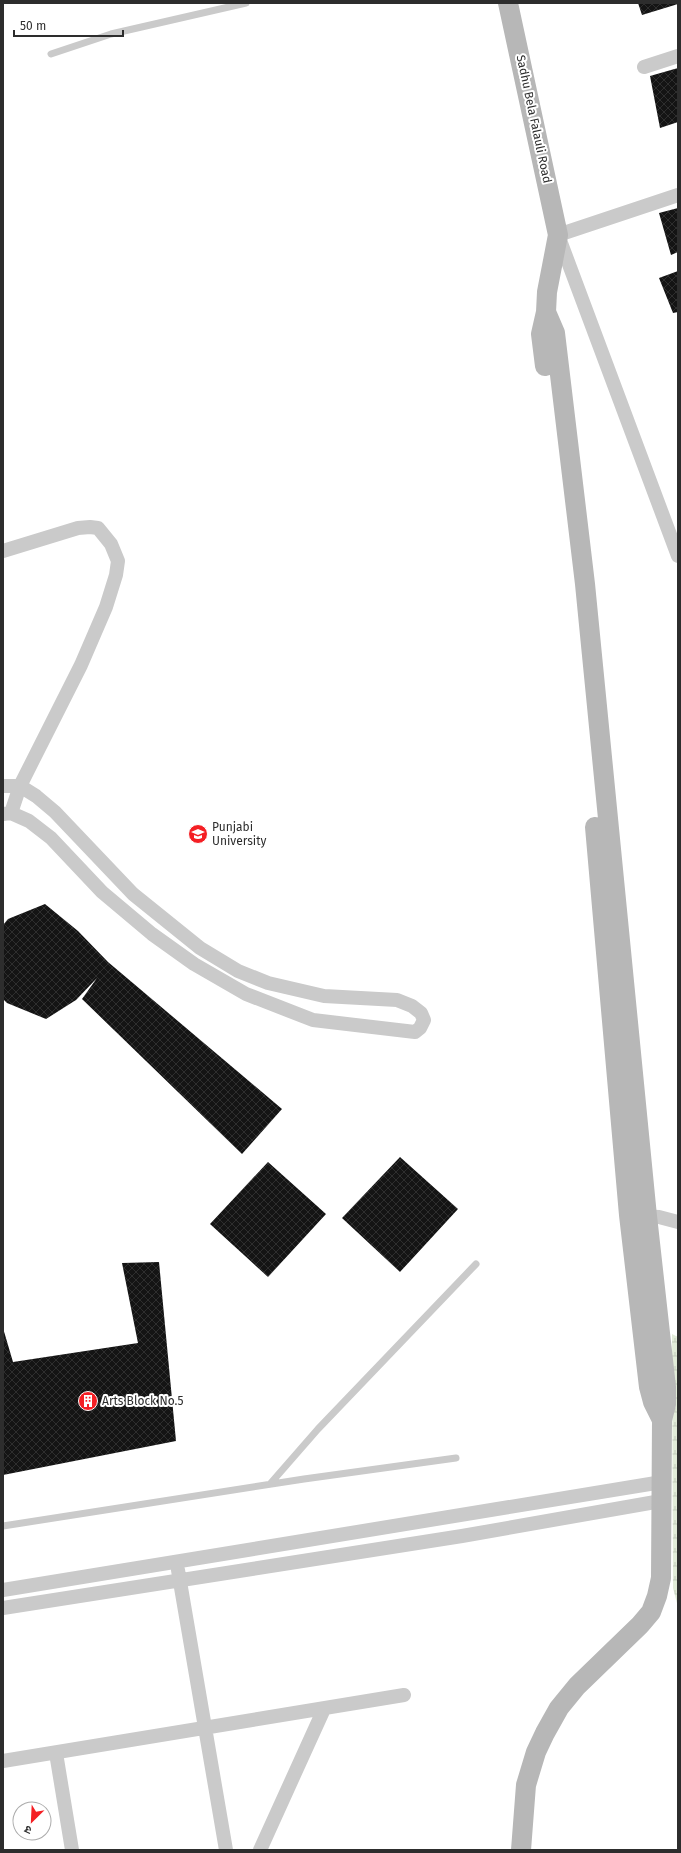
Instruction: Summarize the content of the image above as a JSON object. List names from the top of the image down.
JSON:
{
  "streets": {
    "street": ["Sadhu Bela Falauli Road"]
  },
  "places": {
    "school or university": ["Punjabi University"],
    "building": ["Arts Block No.5"]
  },
  "scale_bar": "50 m",
  "north": "bottom left"
}
